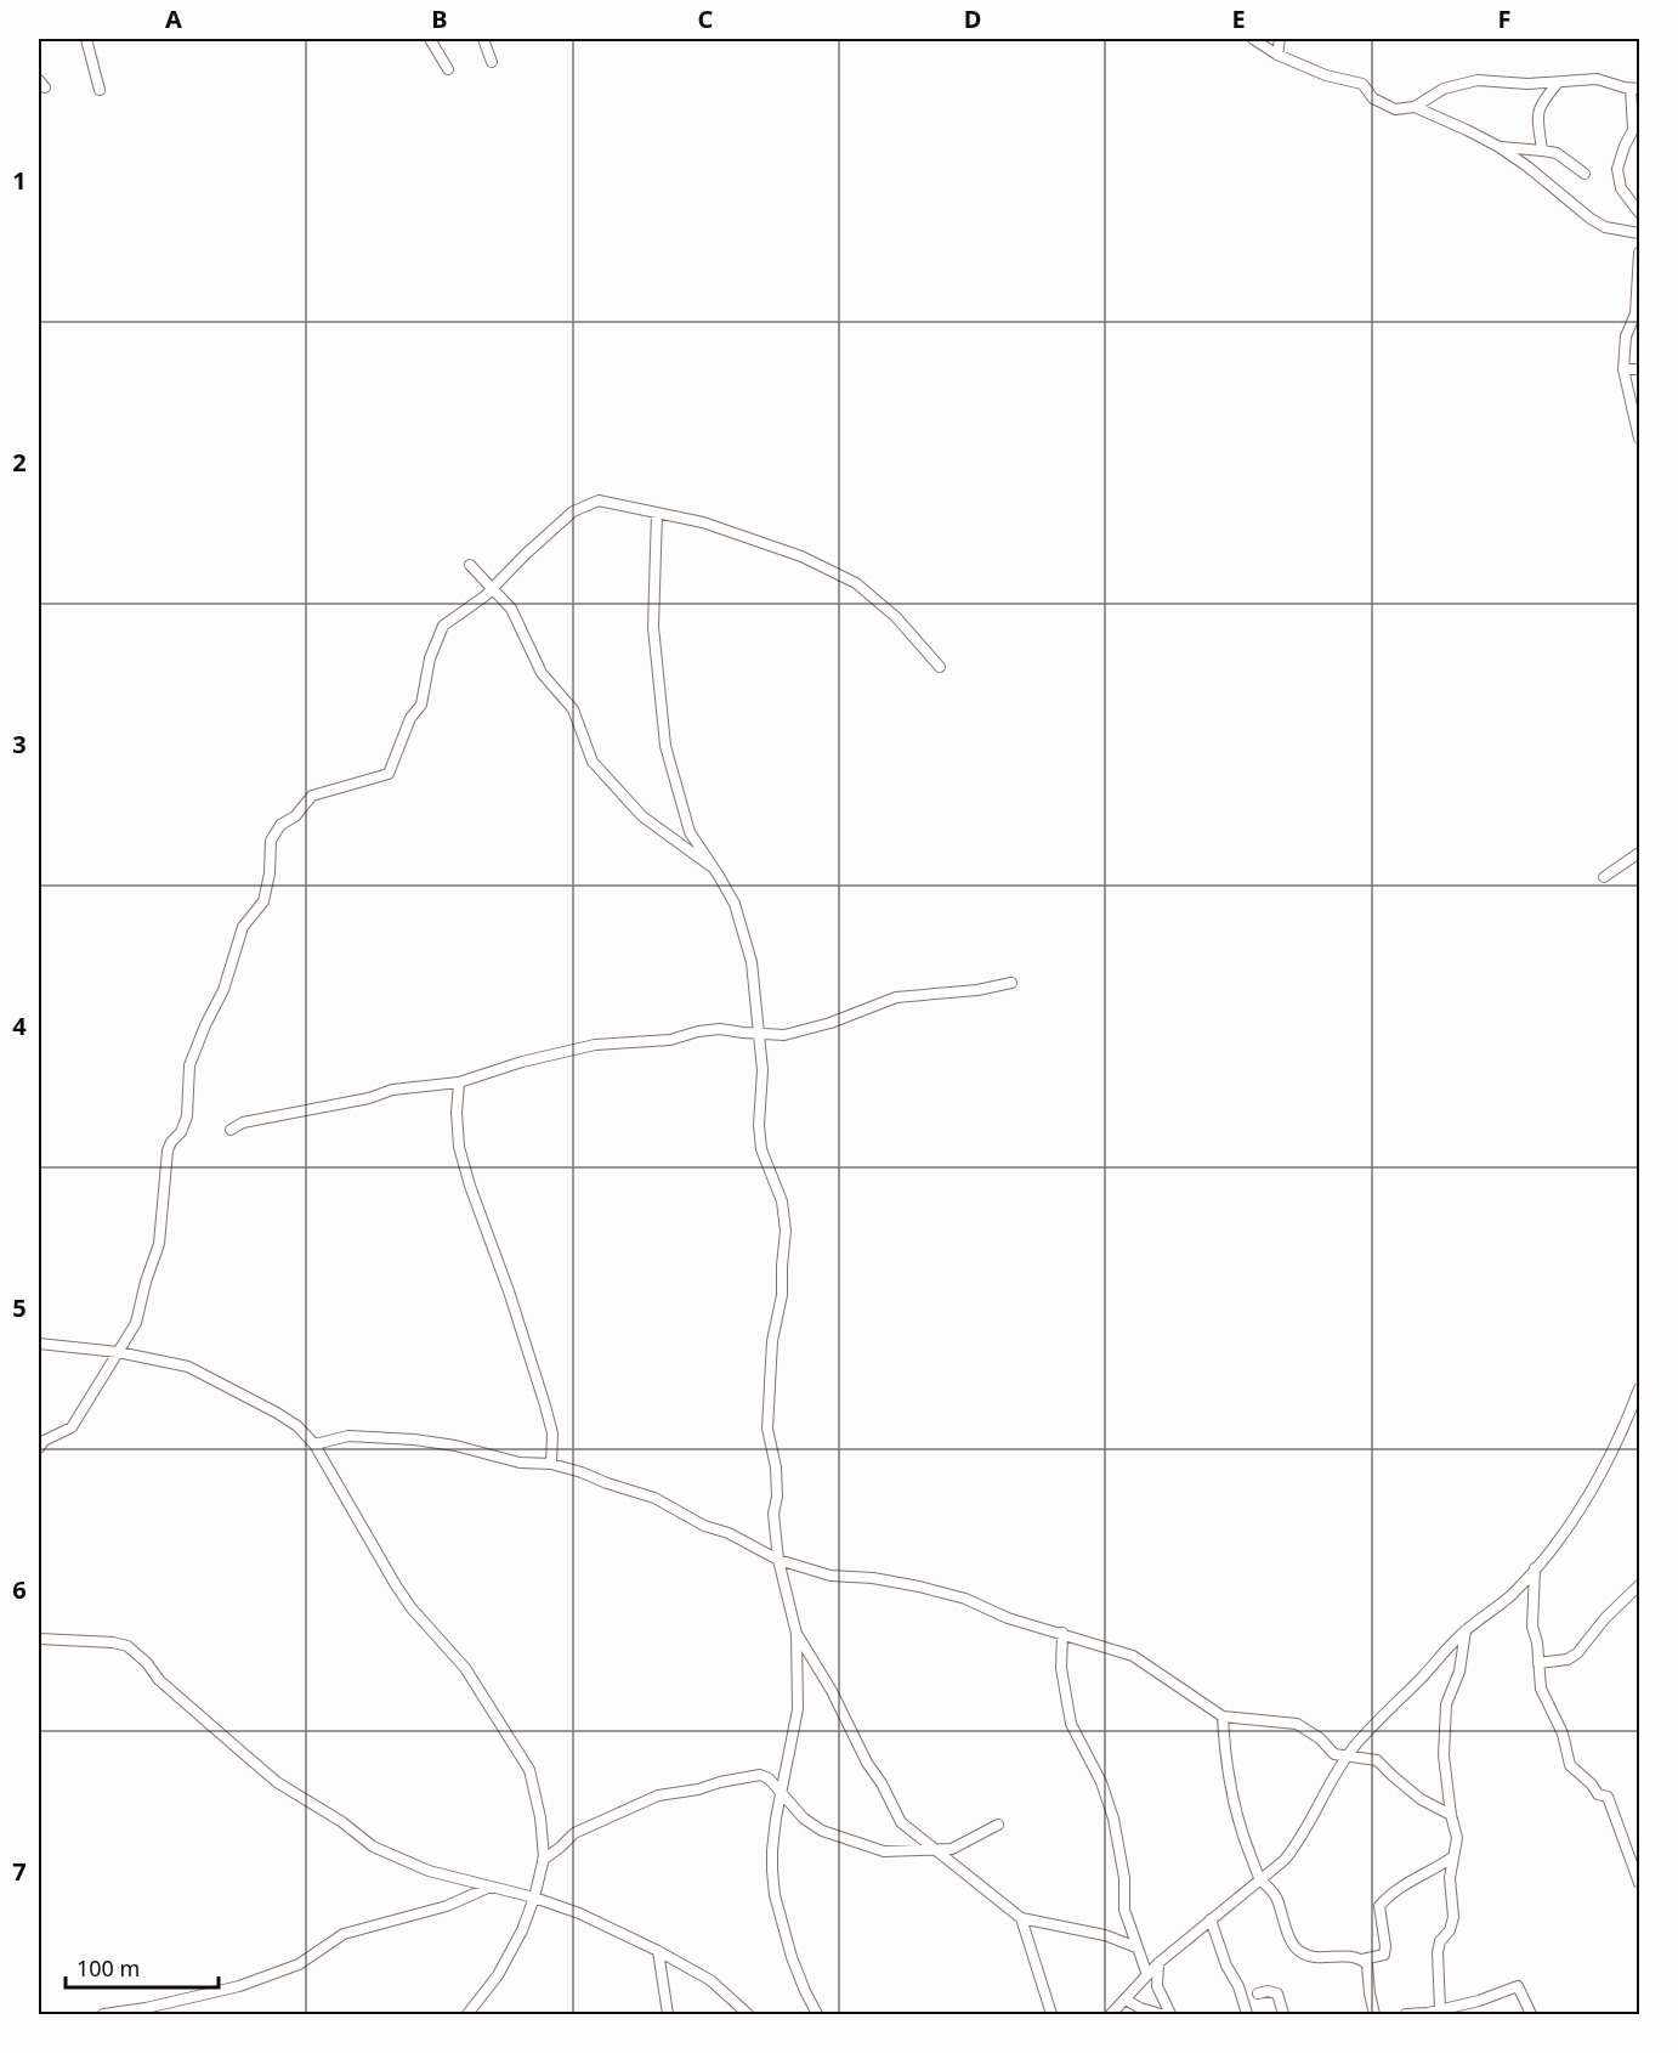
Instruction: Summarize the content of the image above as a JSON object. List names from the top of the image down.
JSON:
{
  "scale_bar": "100 m",
  "grid": {
    "columns": [
      "A",
      "B",
      "C",
      "D",
      "E",
      "F"
    ],
    "rows": [
      "1",
      "2",
      "3",
      "4",
      "5",
      "6",
      "7"
    ]
  }
}
